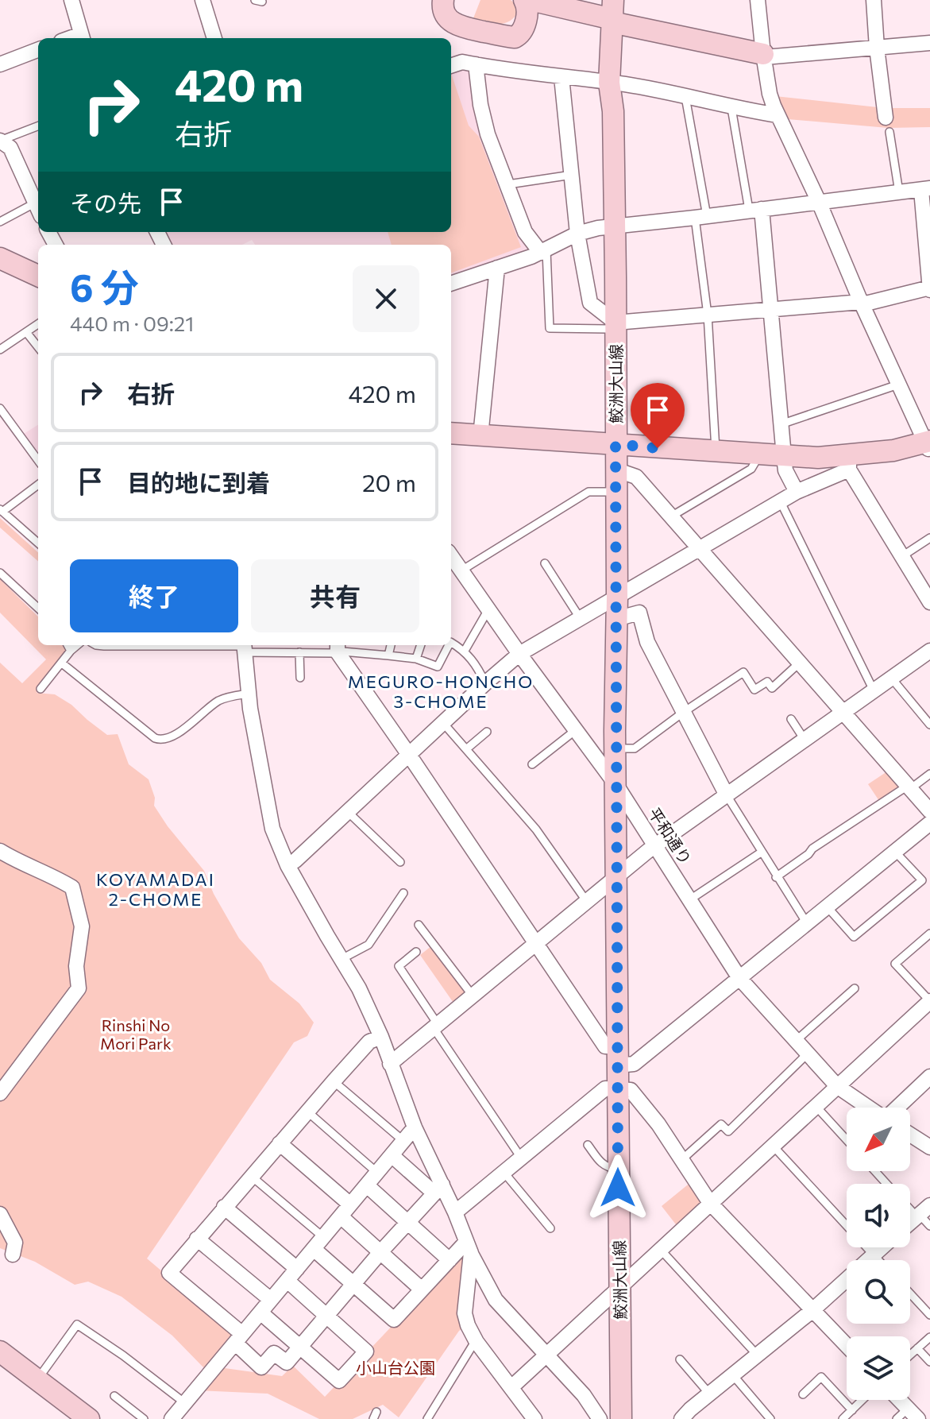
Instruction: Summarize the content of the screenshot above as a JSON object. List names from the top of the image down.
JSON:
{
  "streets": {
    "main road": ["鮫洲大山線"],
    "street": ["平和通り"]
  },
  "crossings": [
    ["鮫洲大山線", "平和通り"]
  ],
  "districts": ["MEGURO-HONCHO 3-CHOME", "KOYAMADAI 2-CHOME"],
  "parks": ["Rinshi No Mori Park", "小山台公園"],
  "north": "bottom left",
  "page": {
    "turn": ["420 m", "右折"],
    "then": "その先",
    "heading": ["6 分", "440 m · 09:21"],
    "list": [
      {
        "name": "右折",
        "value": "420 m"
      },
      {
        "name": "目的地に到着",
        "value": "20 m"
      }
    ],
    "buttons": ["終了", "共有"]
  }
}
